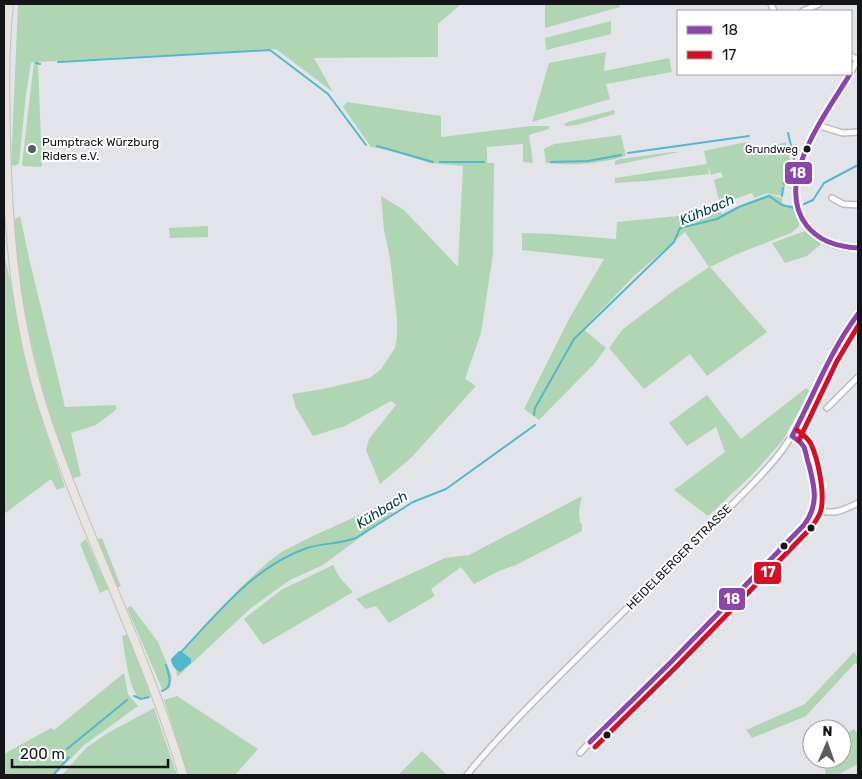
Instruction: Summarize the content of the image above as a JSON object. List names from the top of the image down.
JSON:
{
  "streets": {
    "street": ["HEIDELBERGER STRASSE"]
  },
  "water": ["Kühbach"],
  "places": ["Pumptrack Würzburg Riders e.V.", "Grundweg"],
  "lines": ["transit line 18", "transit line 17"],
  "legend": ["18", "17"],
  "scale_bar": "200 m",
  "north": "top"
}
